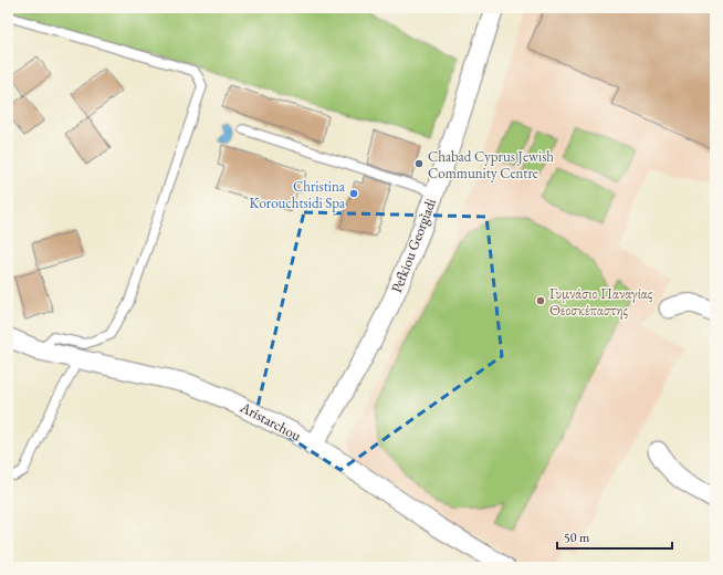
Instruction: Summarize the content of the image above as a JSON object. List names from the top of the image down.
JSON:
{
  "streets": {
    "street": ["Pefkiou Georgiadi", "Aristarchou"]
  },
  "crossings": [
    ["Pefkiou Georgiadi", "Aristarchou"]
  ],
  "places": ["Chabad Cyprus Jewish Community Centre", "Christina Korouchtsidi Spa", "Γυμνάσιο Παναγίας Θεοσκέπαστης"],
  "scale_bar": "50 m"
}
